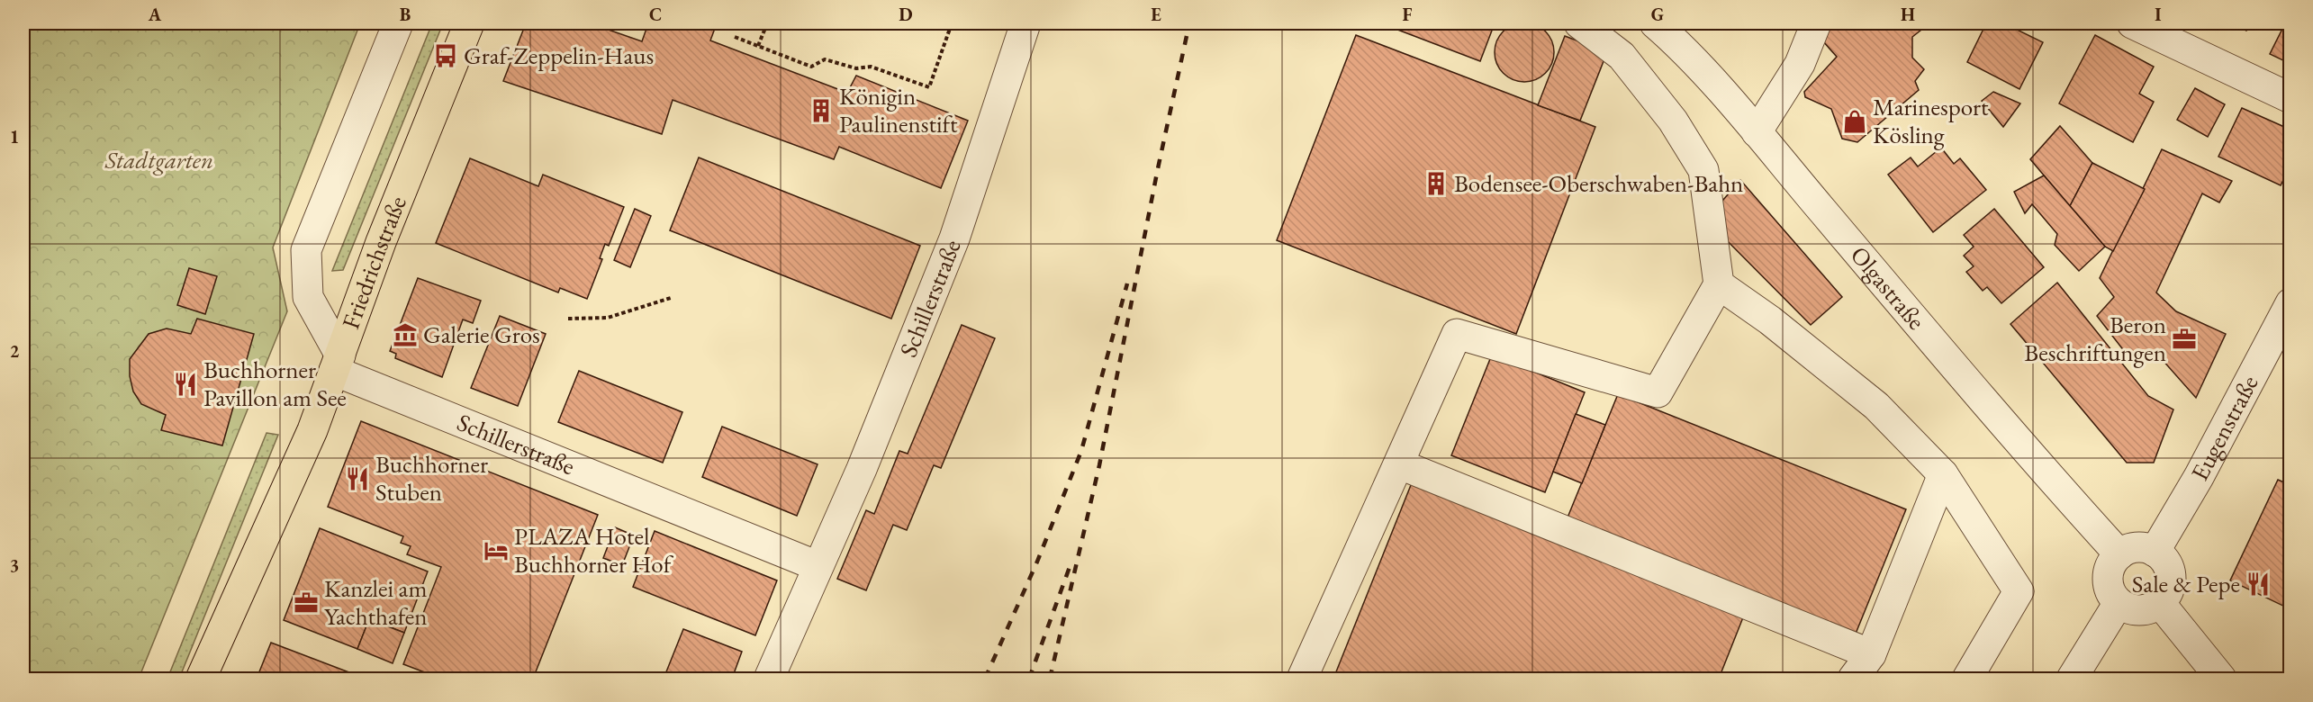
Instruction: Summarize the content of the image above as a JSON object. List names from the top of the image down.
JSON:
{
  "streets": {
    "main road": ["Friedrichstraße"],
    "street": ["Olgastraße", "Schillerstraße", "Eugenstraße"]
  },
  "crossings": [
    ["Friedrichstraße", "Schillerstraße"],
    ["Olgastraße", "Eugenstraße"]
  ],
  "parks": ["Stadtgarten"],
  "places": {
    "bus stop": ["Graf-Zeppelin-Haus"],
    "building": ["Königin Paulinenstift", "Bodensee-Oberschwaben-Bahn"],
    "shop": ["Marinesport Kösling"],
    "museum": ["Galerie Gros"],
    "office": ["Beron Beschriftungen", "Kanzlei am Yachthafen"],
    "restaurant": ["Buchhorner Pavillon am See", "Buchhorner Stuben", "Sale & Pepe"],
    "hotel": ["PLAZA Hotel Buchhorner Hof"]
  },
  "grid": {
    "columns": [
      "A",
      "B",
      "C",
      "D",
      "E",
      "F",
      "G",
      "H",
      "I"
    ],
    "rows": ["1", "2", "3"]
  }
}
